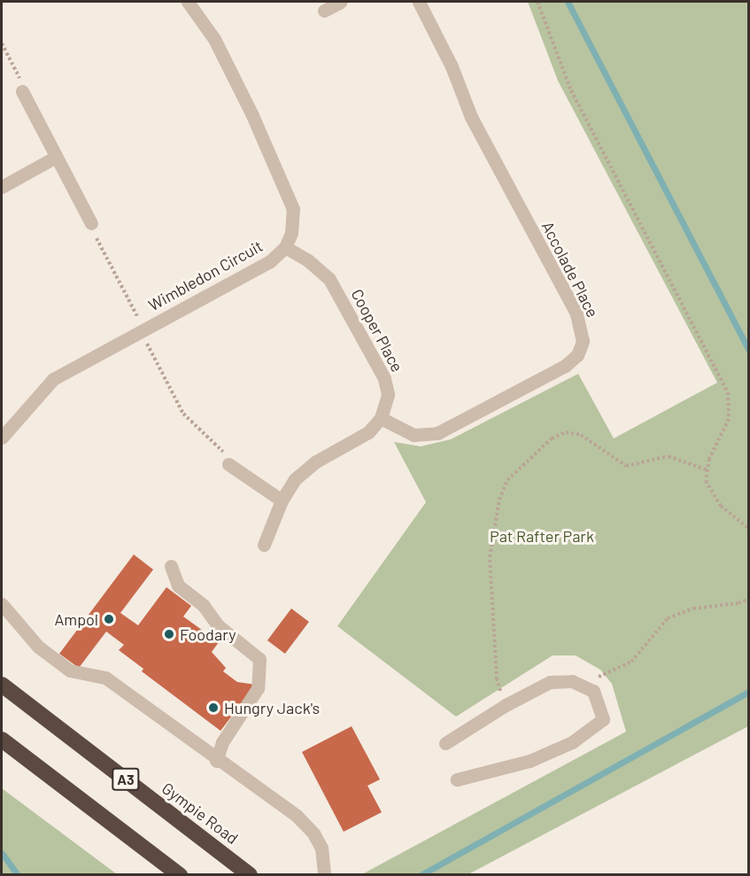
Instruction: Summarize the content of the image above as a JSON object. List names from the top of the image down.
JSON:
{
  "streets": {
    "highway": ["A3", "Gympie Road"],
    "street": ["Accolade Place", "Wimbledon Circuit", "Cooper Place"]
  },
  "crossings": [
    ["Accolade Place", "Cooper Place"],
    ["Wimbledon Circuit", "Cooper Place"]
  ],
  "parks": ["Pat Rafter Park"],
  "places": ["Ampol", "Foodary", "Hungry Jack's"]
}
